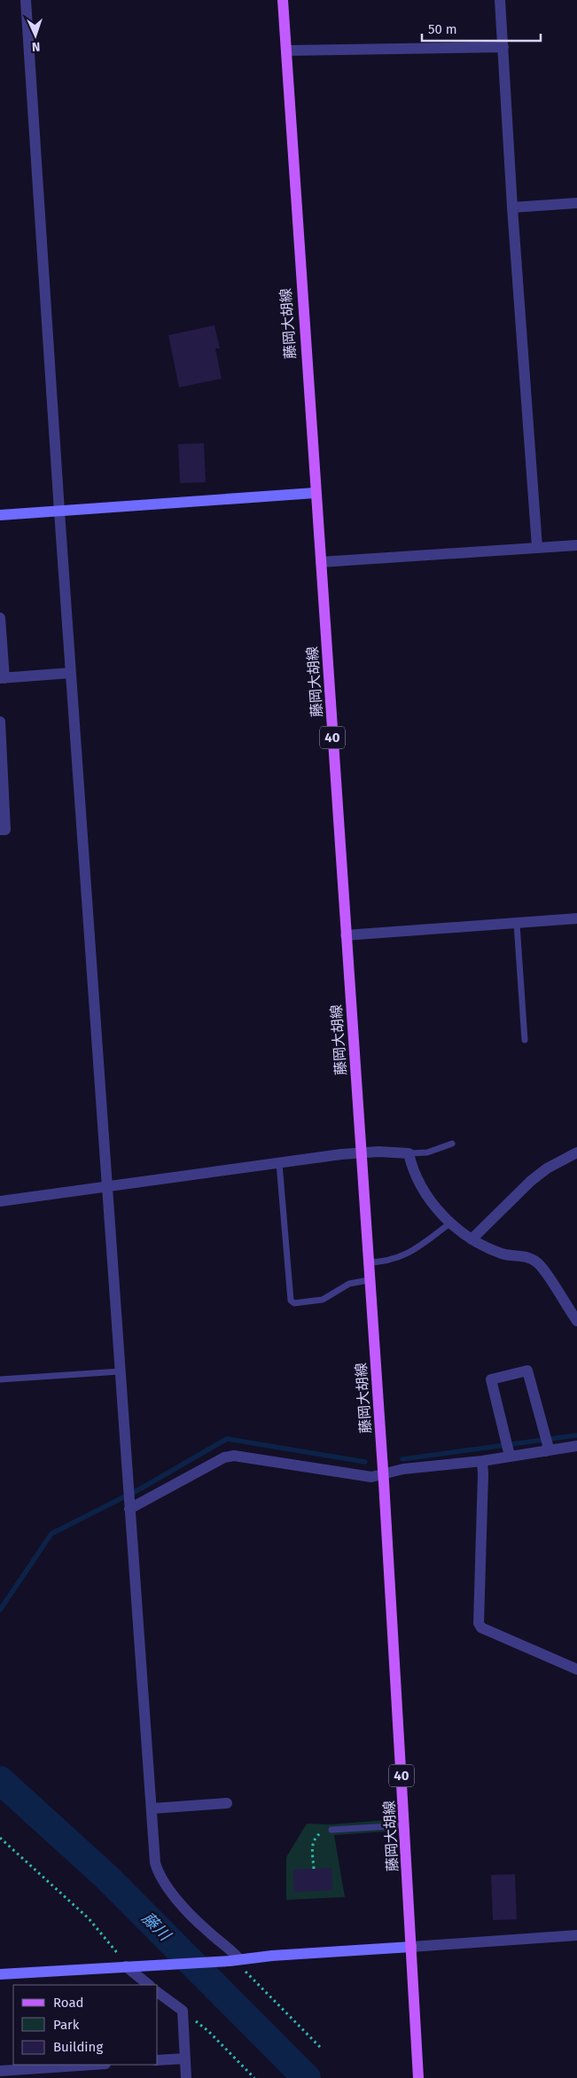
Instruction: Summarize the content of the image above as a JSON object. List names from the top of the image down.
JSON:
{
  "streets": {
    "main road": ["藤岡大胡線", "40"]
  },
  "water": ["藤川"],
  "legend": ["Road", "Park", "Building"],
  "scale_bar": "50 m",
  "north": "bottom"
}
